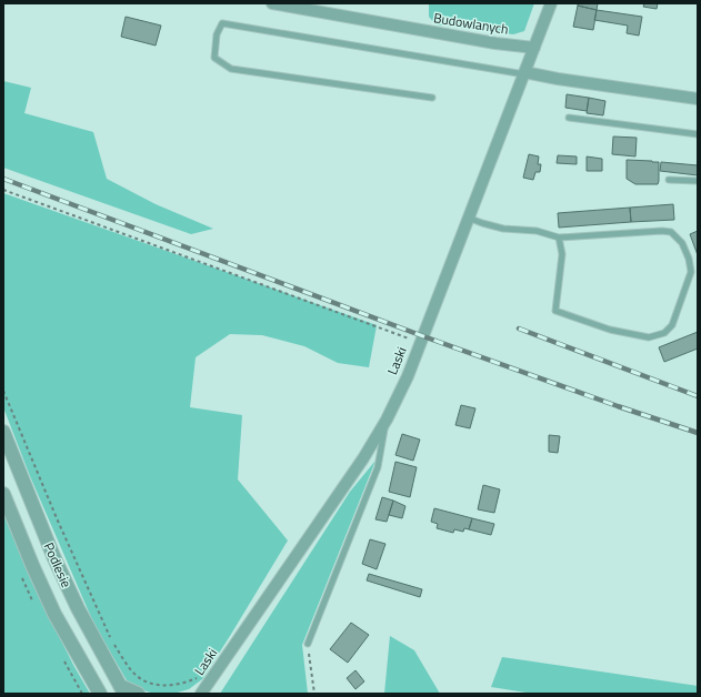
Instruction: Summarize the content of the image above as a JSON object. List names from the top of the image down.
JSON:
{
  "streets": {
    "street": ["Budowlanych", "Laski", "Podlesie"]
  },
  "crossings": [
    ["Budowlanych", "Laski"]
  ]
}
